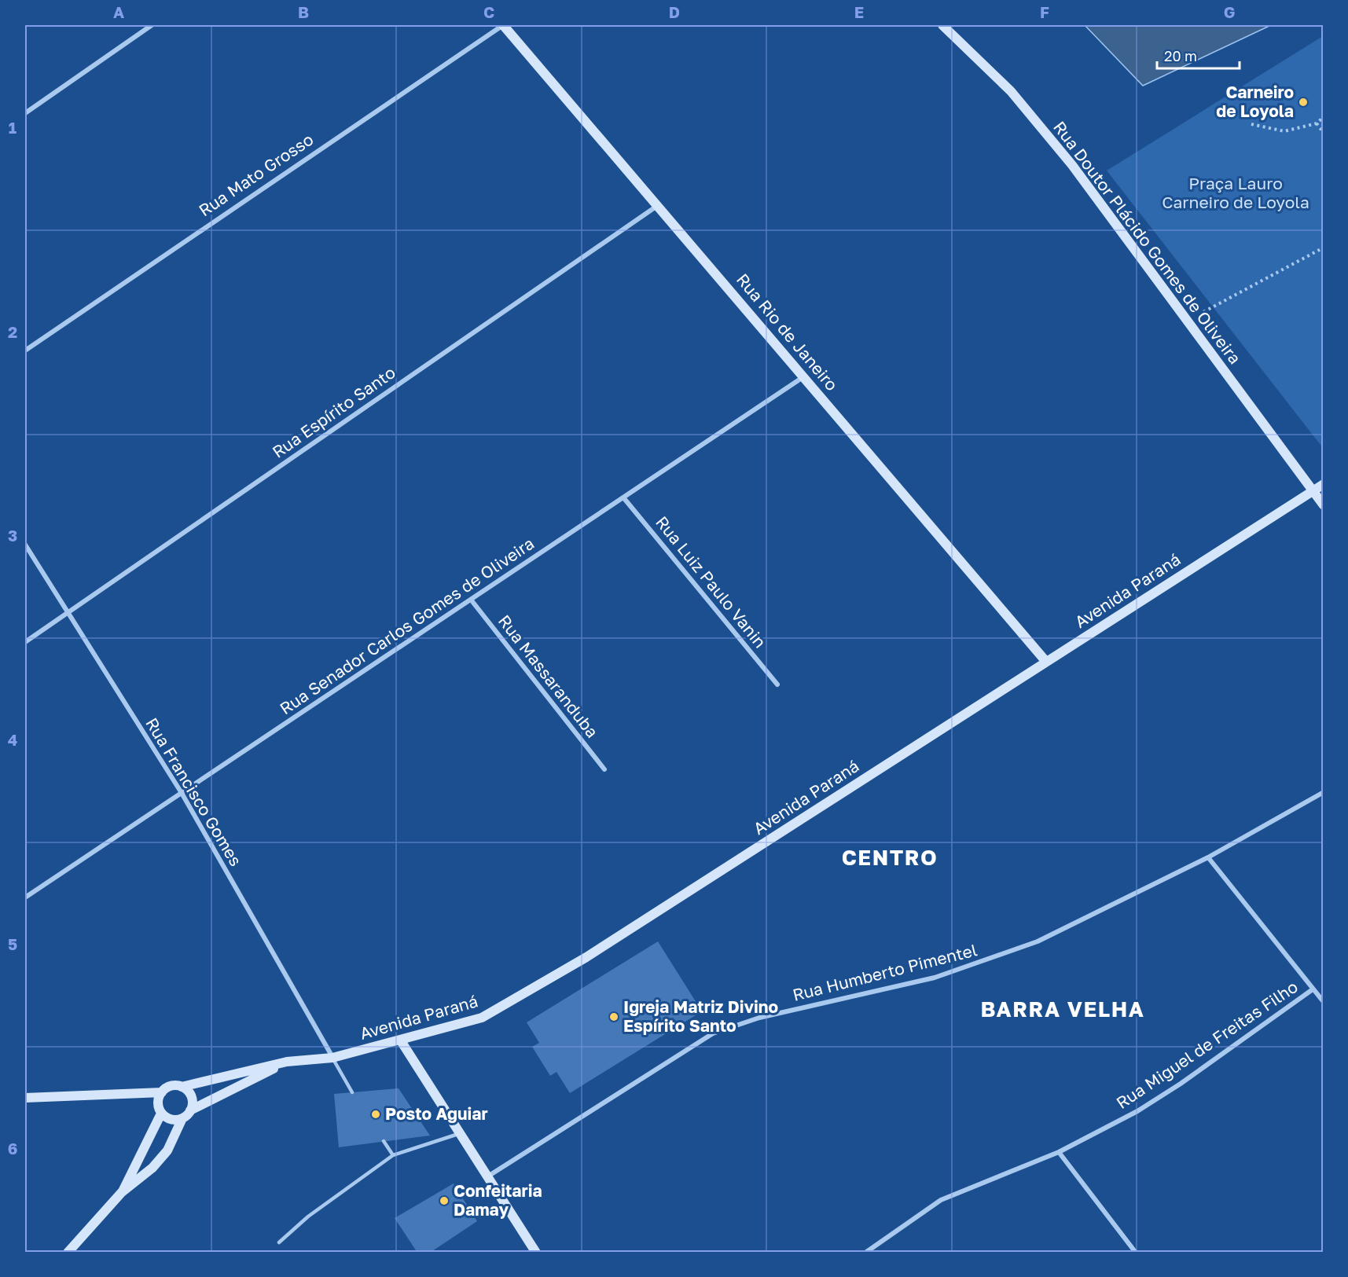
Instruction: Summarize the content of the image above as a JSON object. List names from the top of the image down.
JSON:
{
  "streets": {
    "main road": ["Rua Doutor Plácido Gomes de Oliveira", "Rua Rio de Janeiro", "Avenida Paraná"],
    "street": [
      "Rua Mato Grosso",
      "Rua Espírito Santo",
      "Rua Luiz Paulo Vanin",
      "Rua Senador Carlos Gomes de Oliveira",
      "Rua Massaranduba",
      "Rua Francisco Gomes",
      "Rua Humberto Pimentel",
      "Rua Miguel de Freitas Filho"
    ]
  },
  "crossings": [
    ["Rua Mato Grosso", "Rua Rio de Janeiro"],
    ["Rua Doutor Plácido Gomes de Oliveira", "Avenida Paraná"],
    ["Rua Rio de Janeiro", "Rua Espírito Santo"],
    ["Rua Rio de Janeiro", "Avenida Paraná"],
    ["Rua Rio de Janeiro", "Rua Senador Carlos Gomes de Oliveira"],
    ["Rua Espírito Santo", "Rua Francisco Gomes"],
    ["Rua Luiz Paulo Vanin", "Rua Senador Carlos Gomes de Oliveira"],
    ["Avenida Paraná", "Rua Francisco Gomes"],
    ["Rua Senador Carlos Gomes de Oliveira", "Rua Massaranduba"],
    ["Rua Senador Carlos Gomes de Oliveira", "Rua Francisco Gomes"]
  ],
  "districts": ["CENTRO", "BARRA VELHA"],
  "parks": ["Praça Lauro Carneiro de Loyola"],
  "places": [
    "Carneiro de Loyola",
    "Igreja Matriz Divino Espírito Santo",
    "Posto Aguiar",
    "Confeitaria Damay"
  ],
  "scale_bar": "20 m",
  "grid": {
    "columns": [
      "A",
      "B",
      "C",
      "D",
      "E",
      "F",
      "G"
    ],
    "rows": [
      "1",
      "2",
      "3",
      "4",
      "5",
      "6"
    ]
  }
}
